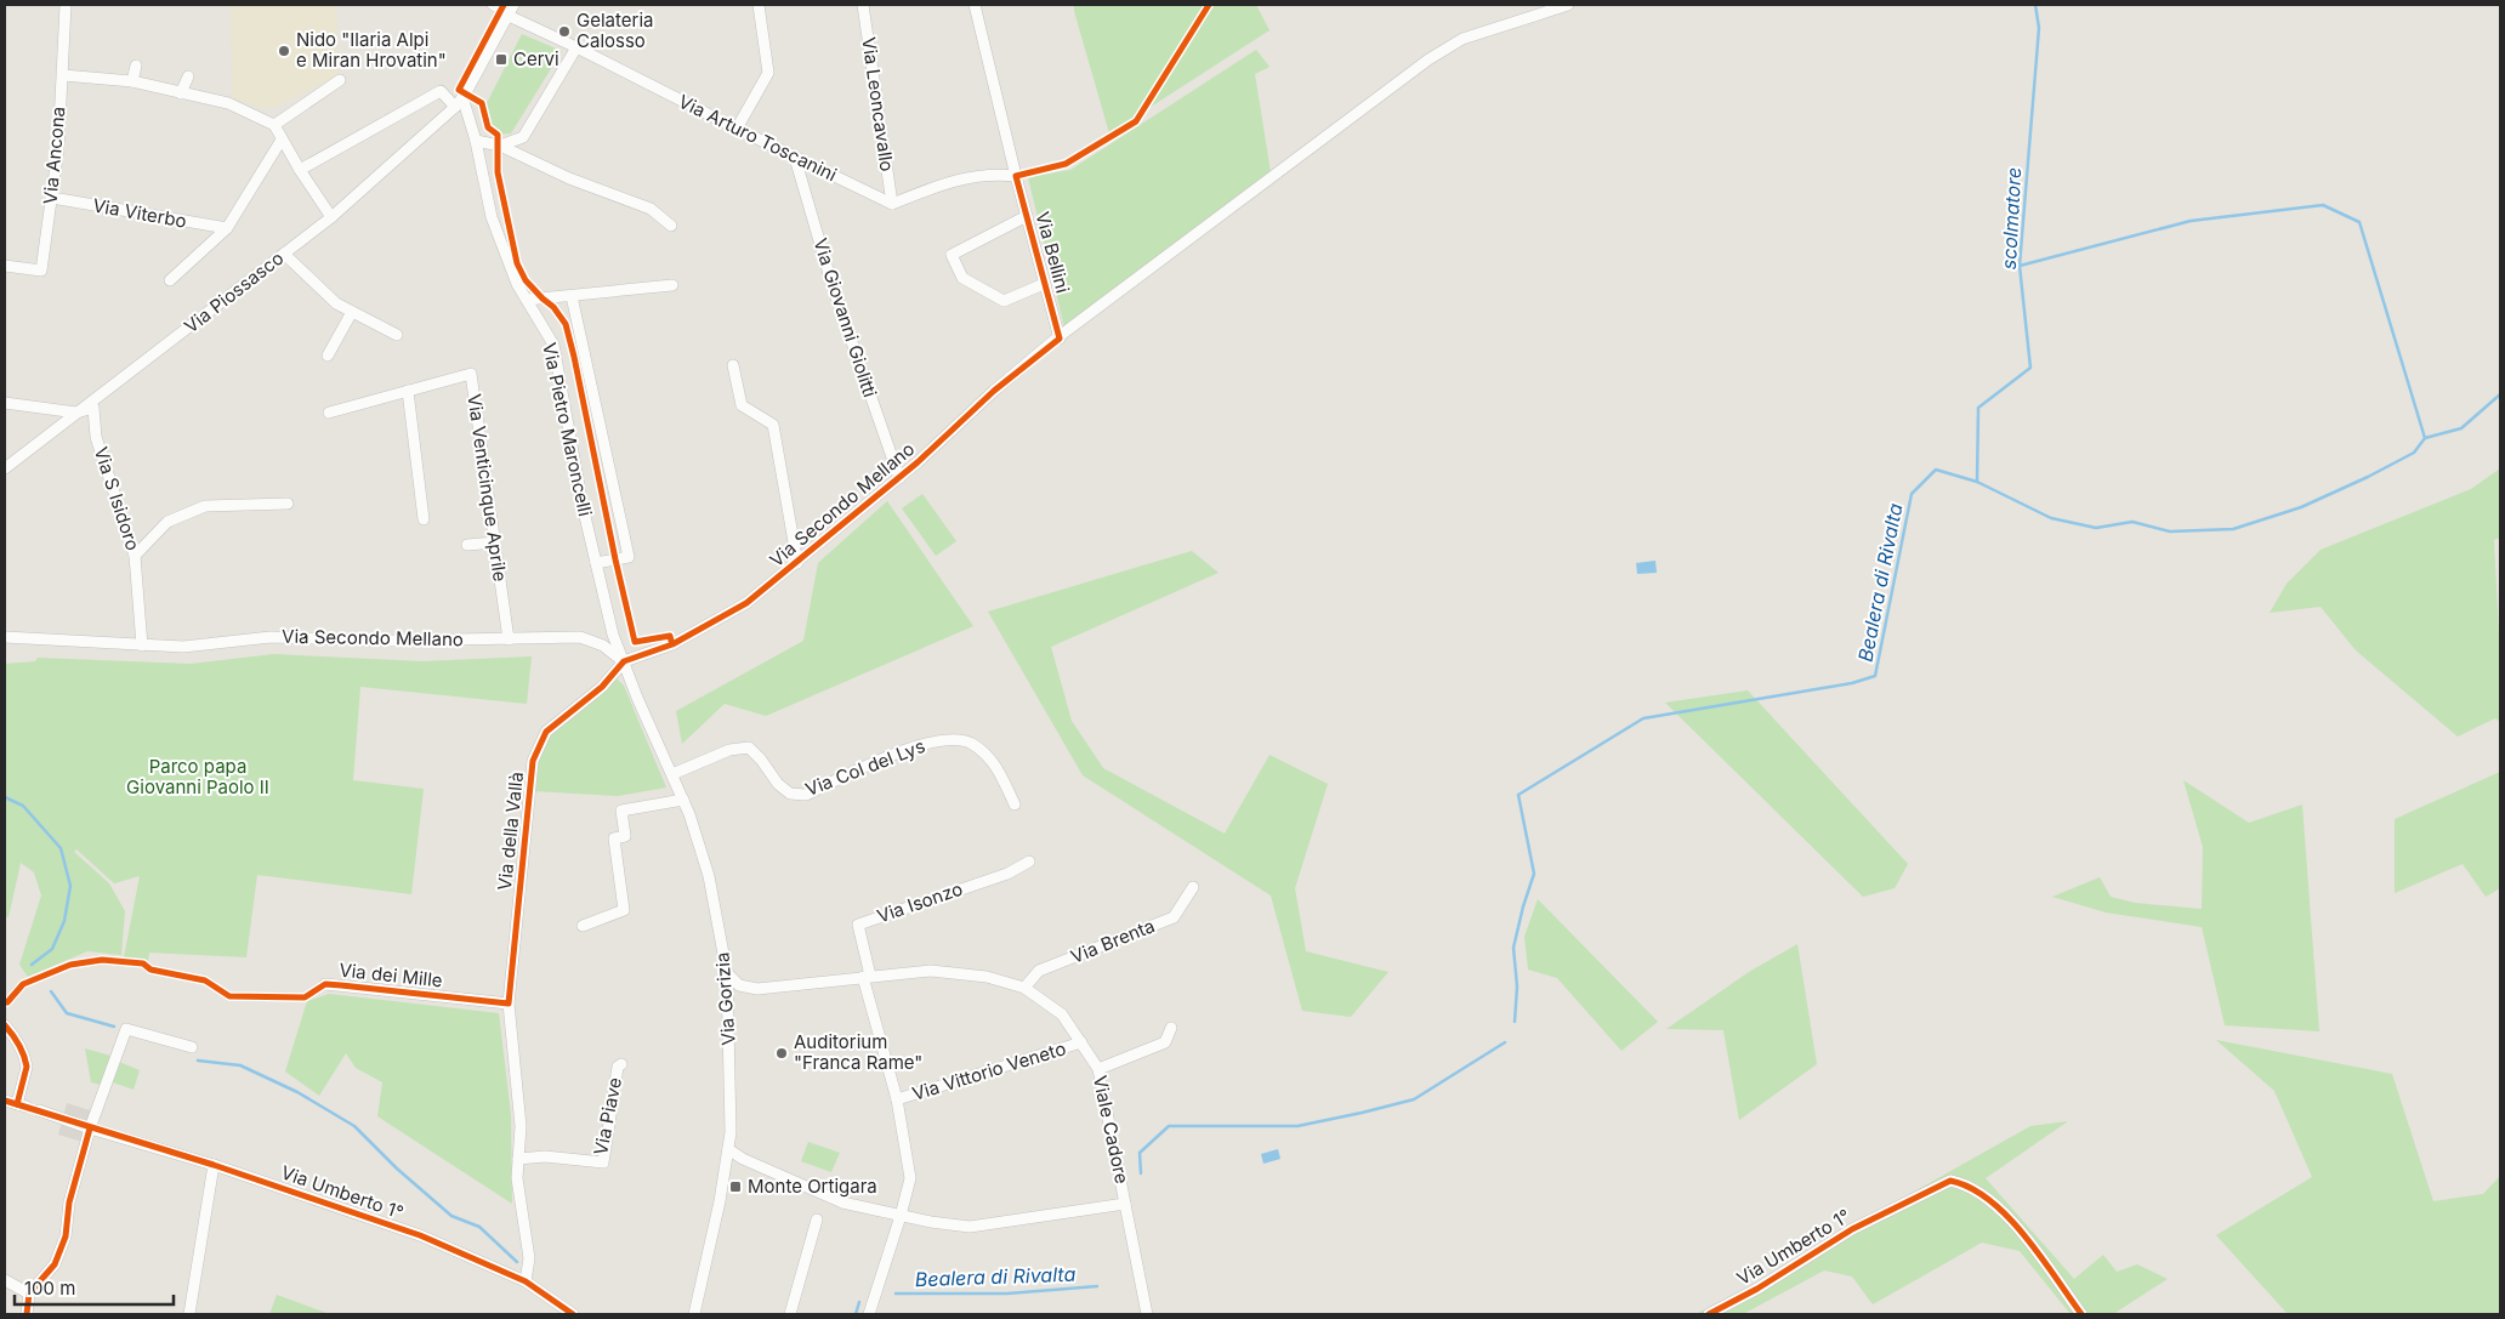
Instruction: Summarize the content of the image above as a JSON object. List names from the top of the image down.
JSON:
{
  "streets": {
    "street": [
      "Via Leoncavallo",
      "Via Arturo Toscanini",
      "Via Ancona",
      "Via Viterbo",
      "Via Bellini",
      "Via Piossasco",
      "Via Giovanni Giolitti",
      "Via Pietro Maroncelli",
      "Via Venticinque Aprile",
      "Via S Isidoro",
      "Via Secondo Mellano",
      "Via Col del Lys",
      "Via della Vallà",
      "Via Isonzo",
      "Via Brenta",
      "Via dei Mille",
      "Via Gorizia",
      "Via Vittorio Veneto",
      "Via Piave",
      "Viale Cadore",
      "Via Umberto 1°"
    ]
  },
  "crossings": [
    ["Via Leoncavallo", "Via Arturo Toscanini"],
    ["Via Arturo Toscanini", "Via Piossasco"],
    ["Via Arturo Toscanini", "Via Giovanni Giolitti"],
    ["Via Ancona", "Via Viterbo"],
    ["Via Bellini", "Via Secondo Mellano"],
    ["Via Piossasco", "Via Pietro Maroncelli"],
    ["Via Piossasco", "Via S Isidoro"],
    ["Via Giovanni Giolitti", "Via Secondo Mellano"],
    ["Via Pietro Maroncelli", "Via Secondo Mellano"],
    ["Via Pietro Maroncelli", "Via della Vallà"],
    ["Via Pietro Maroncelli", "Via Gorizia"],
    ["Via Venticinque Aprile", "Via Secondo Mellano"],
    ["Via S Isidoro", "Via Secondo Mellano"],
    ["Via Secondo Mellano", "Via della Vallà"],
    ["Via Secondo Mellano", "Via Gorizia"],
    ["Via Col del Lys", "Via Gorizia"],
    ["Via della Vallà", "Via dei Mille"],
    ["Via della Vallà", "Via Gorizia"],
    ["Via della Vallà", "Via Piave"],
    ["Via della Vallà", "Via Umberto 1°"],
    ["Via Isonzo", "Viale Cadore"],
    ["Via Brenta", "Viale Cadore"],
    ["Via Gorizia", "Viale Cadore"],
    ["Via Vittorio Veneto", "Viale Cadore"]
  ],
  "water": ["scolmatore", "Bealera di Rivalta"],
  "parks": ["Parco papa Giovanni Paolo II"],
  "places": {
    "other": ["Gelateria Calosso", "Nido \"Ilaria Alpi e Miran Hrovatin\"", "Auditorium \"Franca Rame\""],
    "transit": ["Cervi", "Monte Ortigara"]
  },
  "scale_bar": "100 m"
}
